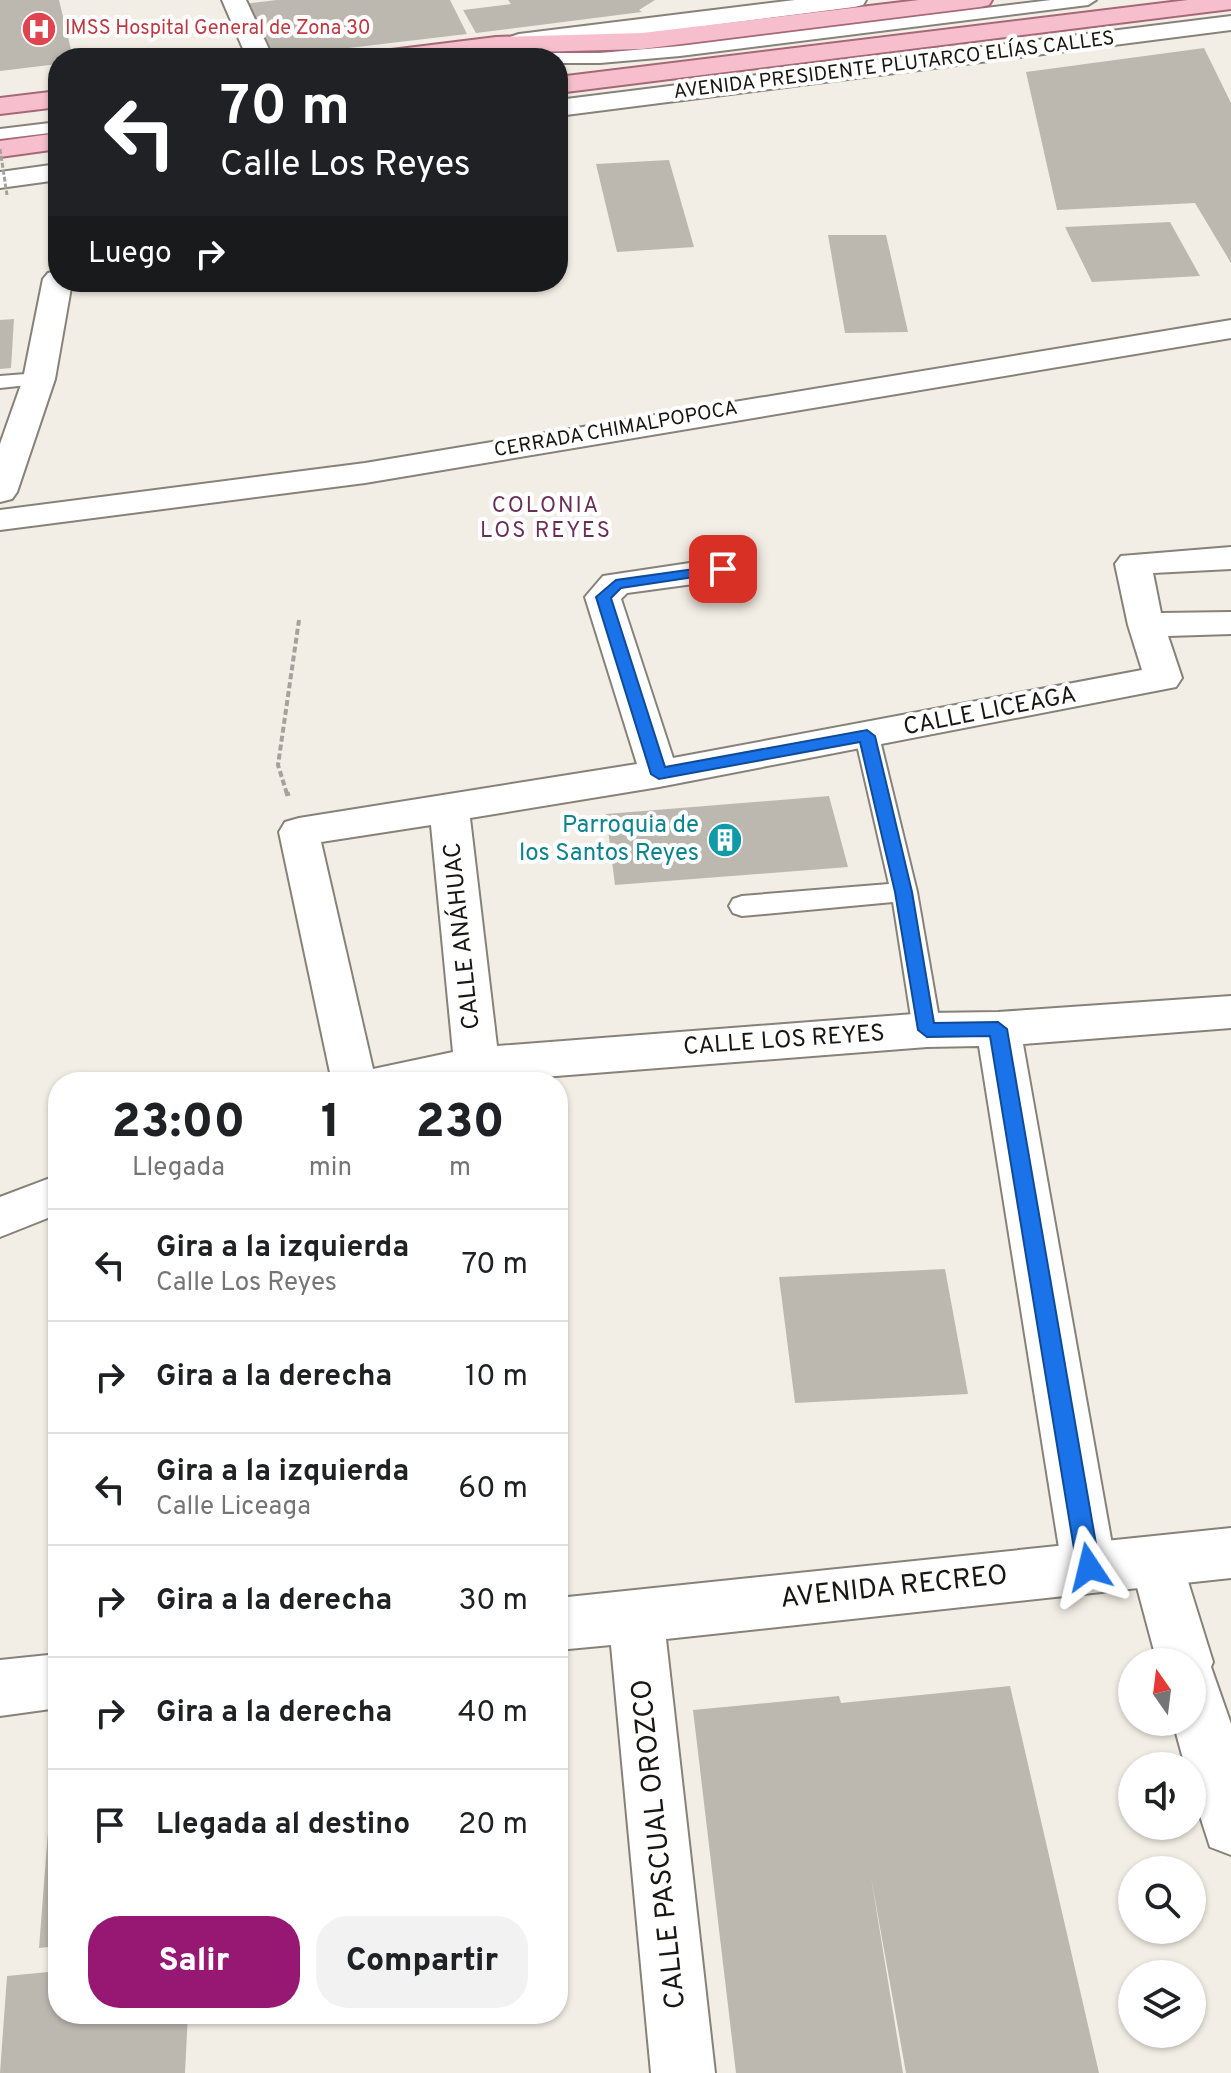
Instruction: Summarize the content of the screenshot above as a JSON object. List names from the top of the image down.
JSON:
{
  "streets": {
    "main road": ["AVENIDA PRESIDENTE PLUTARCO ELÍAS CALLES"],
    "street": [
      "CERRADA CHIMALPOPOCA",
      "CALLE LICEAGA",
      "CALLE ANÁHUAC",
      "CALLE LOS REYES",
      "AVENIDA RECREO",
      "CALLE PASCUAL OROZCO"
    ]
  },
  "crossings": [
    ["CALLE LICEAGA", "CALLE ANÁHUAC"],
    ["CALLE ANÁHUAC", "CALLE LOS REYES"],
    ["AVENIDA RECREO", "CALLE PASCUAL OROZCO"]
  ],
  "districts": ["COLONIA LOS REYES"],
  "places": {
    "hospital": ["IMSS Hospital General de Zona 30"],
    "building": ["Parroquia de los Santos Reyes"]
  },
  "north": "top",
  "page": {
    "turn": ["70 m", "Calle Los Reyes"],
    "then": "Luego",
    "eta": [
      "23:00",
      "Llegada",
      "1",
      "min",
      "230",
      "m"
    ],
    "list": [
      {
        "name": "Gira a la izquierda",
        "note": "Calle Los Reyes",
        "value": "70 m"
      },
      {
        "name": "Gira a la derecha",
        "value": "10 m"
      },
      {
        "name": "Gira a la izquierda",
        "note": "Calle Liceaga",
        "value": "60 m"
      },
      {
        "name": "Gira a la derecha",
        "value": "30 m"
      },
      {
        "name": "Gira a la derecha",
        "value": "40 m"
      },
      {
        "name": "Llegada al destino",
        "value": "20 m"
      }
    ],
    "buttons": ["Salir", "Compartir"]
  }
}
